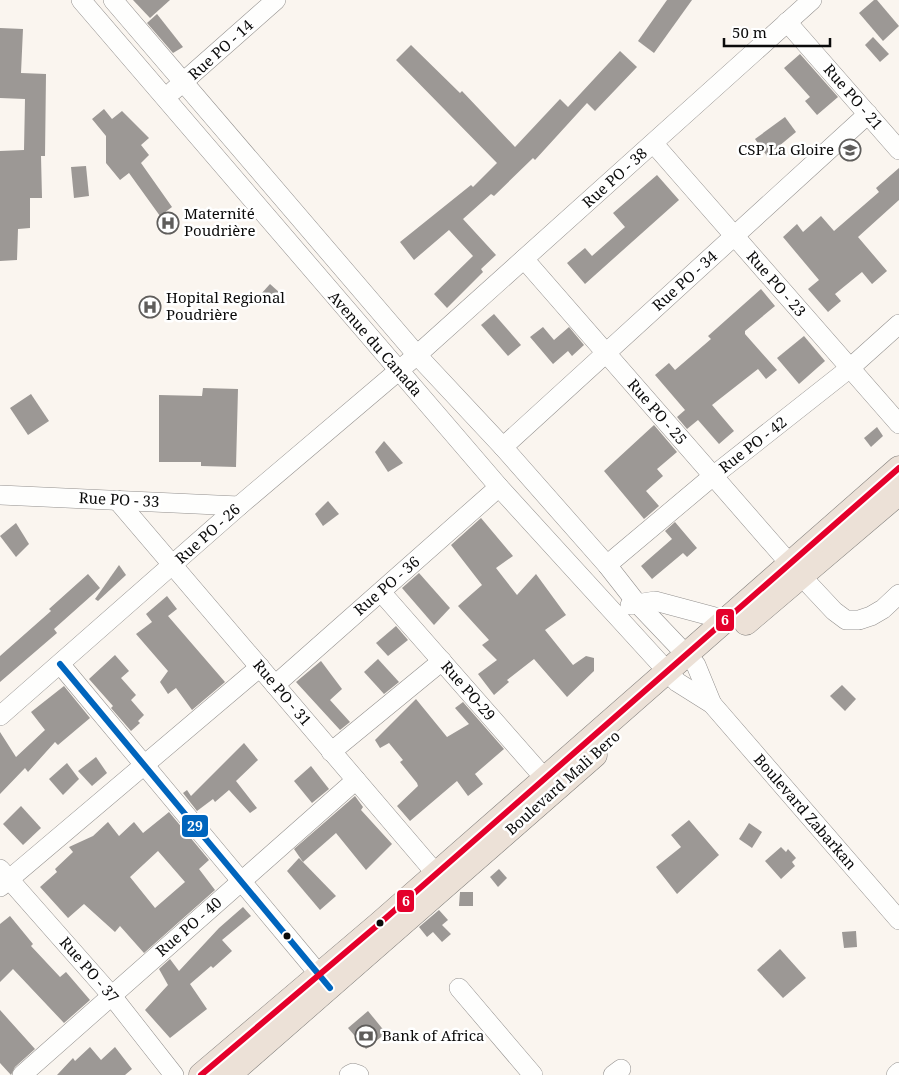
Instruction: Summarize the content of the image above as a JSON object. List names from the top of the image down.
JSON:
{
  "streets": {
    "main road": ["Boulevard Mali Bero"],
    "street": [
      "Rue PO - 14",
      "Rue PO - 21",
      "Rue PO - 38",
      "Rue PO - 34",
      "Rue PO - 23",
      "Avenue du Canada",
      "Rue PO - 25",
      "Rue PO - 42",
      "Rue PO - 33",
      "Rue PO - 26",
      "Rue PO - 36",
      "Rue PO-29",
      "Rue PO - 31",
      "Boulevard Zabarkan",
      "Rue PO - 40",
      "Rue PO - 37"
    ]
  },
  "crossings": [
    ["Rue PO - 14", "Avenue du Canada"],
    ["Rue PO - 21", "Rue PO - 38"],
    ["Rue PO - 21", "Rue PO - 34"],
    ["Rue PO - 38", "Rue PO - 23"],
    ["Rue PO - 38", "Avenue du Canada"],
    ["Rue PO - 38", "Rue PO - 25"],
    ["Rue PO - 38", "Rue PO - 26"],
    ["Rue PO - 34", "Rue PO - 23"],
    ["Rue PO - 34", "Avenue du Canada"],
    ["Rue PO - 34", "Rue PO - 25"],
    ["Rue PO - 23", "Rue PO - 42"],
    ["Avenue du Canada", "Rue PO - 42"],
    ["Avenue du Canada", "Rue PO - 26"],
    ["Avenue du Canada", "Rue PO - 36"],
    ["Avenue du Canada", "Boulevard Mali Bero"],
    ["Avenue du Canada", "Boulevard Zabarkan"],
    ["Rue PO - 25", "Rue PO - 42"],
    ["Rue PO - 25", "Boulevard Mali Bero"],
    ["Rue PO - 33", "Rue PO - 26"],
    ["Rue PO - 33", "Rue PO - 31"],
    ["Rue PO - 26", "Rue PO - 31"],
    ["Rue PO - 36", "Rue PO-29"],
    ["Rue PO - 36", "Rue PO - 31"],
    ["Rue PO-29", "Boulevard Mali Bero"],
    ["Rue PO - 31", "Boulevard Mali Bero"],
    ["Rue PO - 31", "Rue PO - 40"],
    ["Boulevard Mali Bero", "Boulevard Zabarkan"],
    ["Rue PO - 40", "Rue PO - 37"]
  ],
  "places": {
    "school or university": ["CSP La Gloire"],
    "hospital": ["Maternité Poudrière", "Hopital Regional Poudrière"],
    "bank": ["Bank of Africa"]
  },
  "lines": ["transit line 6", "transit line 29"],
  "scale_bar": "50 m"
}
